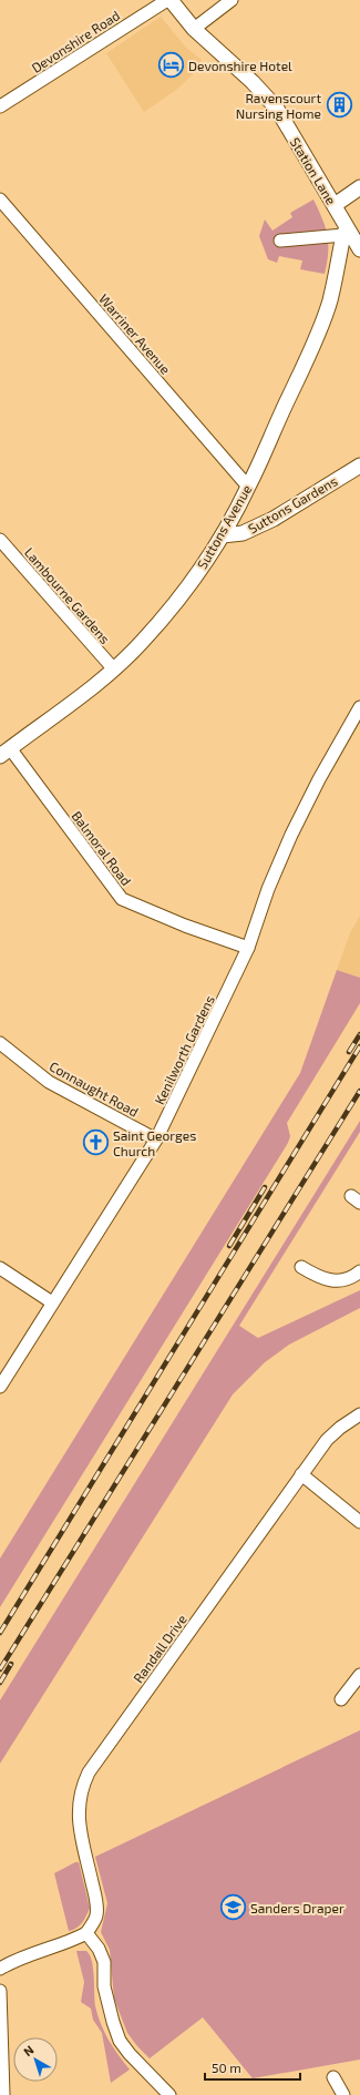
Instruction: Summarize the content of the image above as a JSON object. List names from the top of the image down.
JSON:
{
  "streets": {
    "street": [
      "Devonshire Road",
      "Station Lane",
      "Warriner Avenue",
      "Suttons Gardens",
      "Suttons Avenue",
      "Lambourne Gardens",
      "Balmoral Road",
      "Kenilworth Gardens",
      "Connaught Road",
      "Randall Drive"
    ]
  },
  "crossings": [
    ["Station Lane", "Suttons Avenue"],
    ["Warriner Avenue", "Suttons Avenue"],
    ["Suttons Gardens", "Suttons Avenue"],
    ["Suttons Avenue", "Lambourne Gardens"],
    ["Suttons Avenue", "Balmoral Road"],
    ["Balmoral Road", "Kenilworth Gardens"],
    ["Kenilworth Gardens", "Connaught Road"]
  ],
  "places": {
    "hotel": ["Devonshire Hotel"],
    "building": ["Ravenscourt Nursing Home"],
    "church": ["Saint Georges Church"],
    "school or university": ["Sanders Draper"]
  },
  "scale_bar": "50 m",
  "north": "top left"
}
